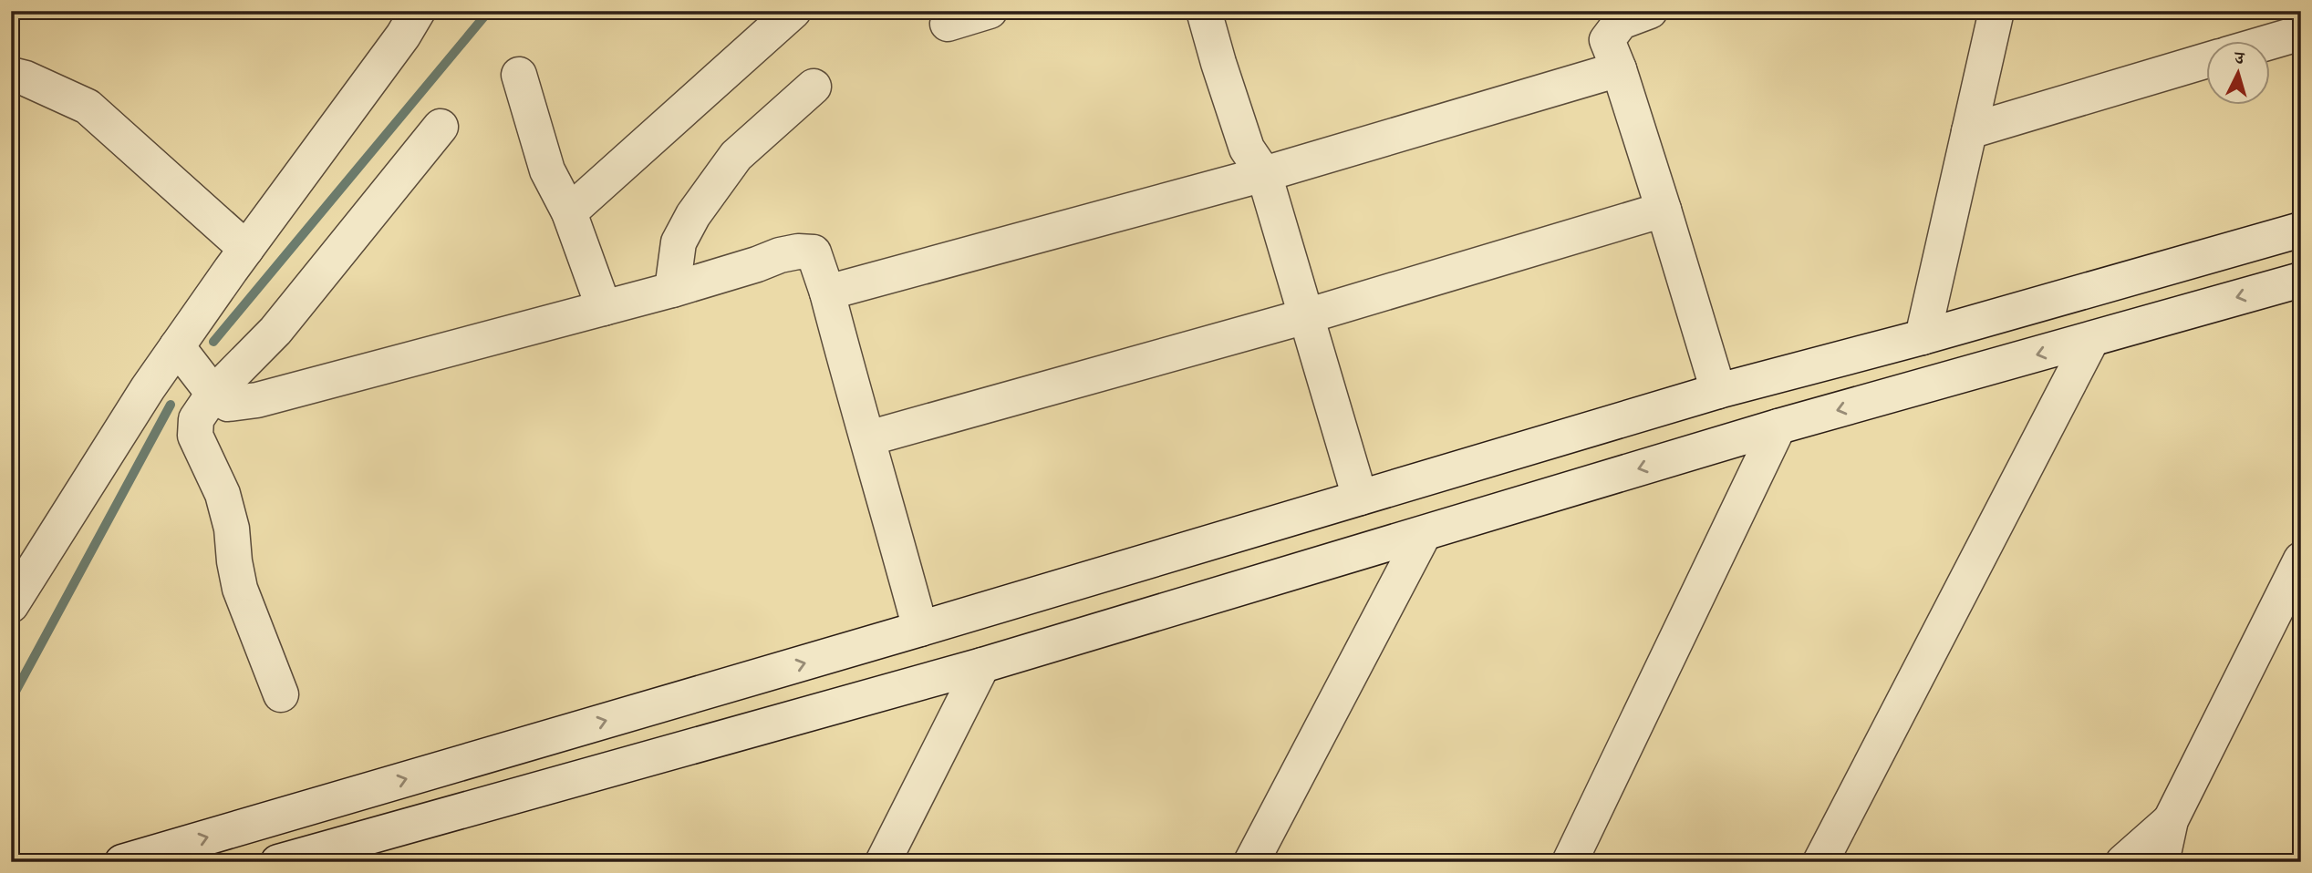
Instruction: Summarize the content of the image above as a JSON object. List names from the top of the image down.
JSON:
{
  "north": "top"
}
